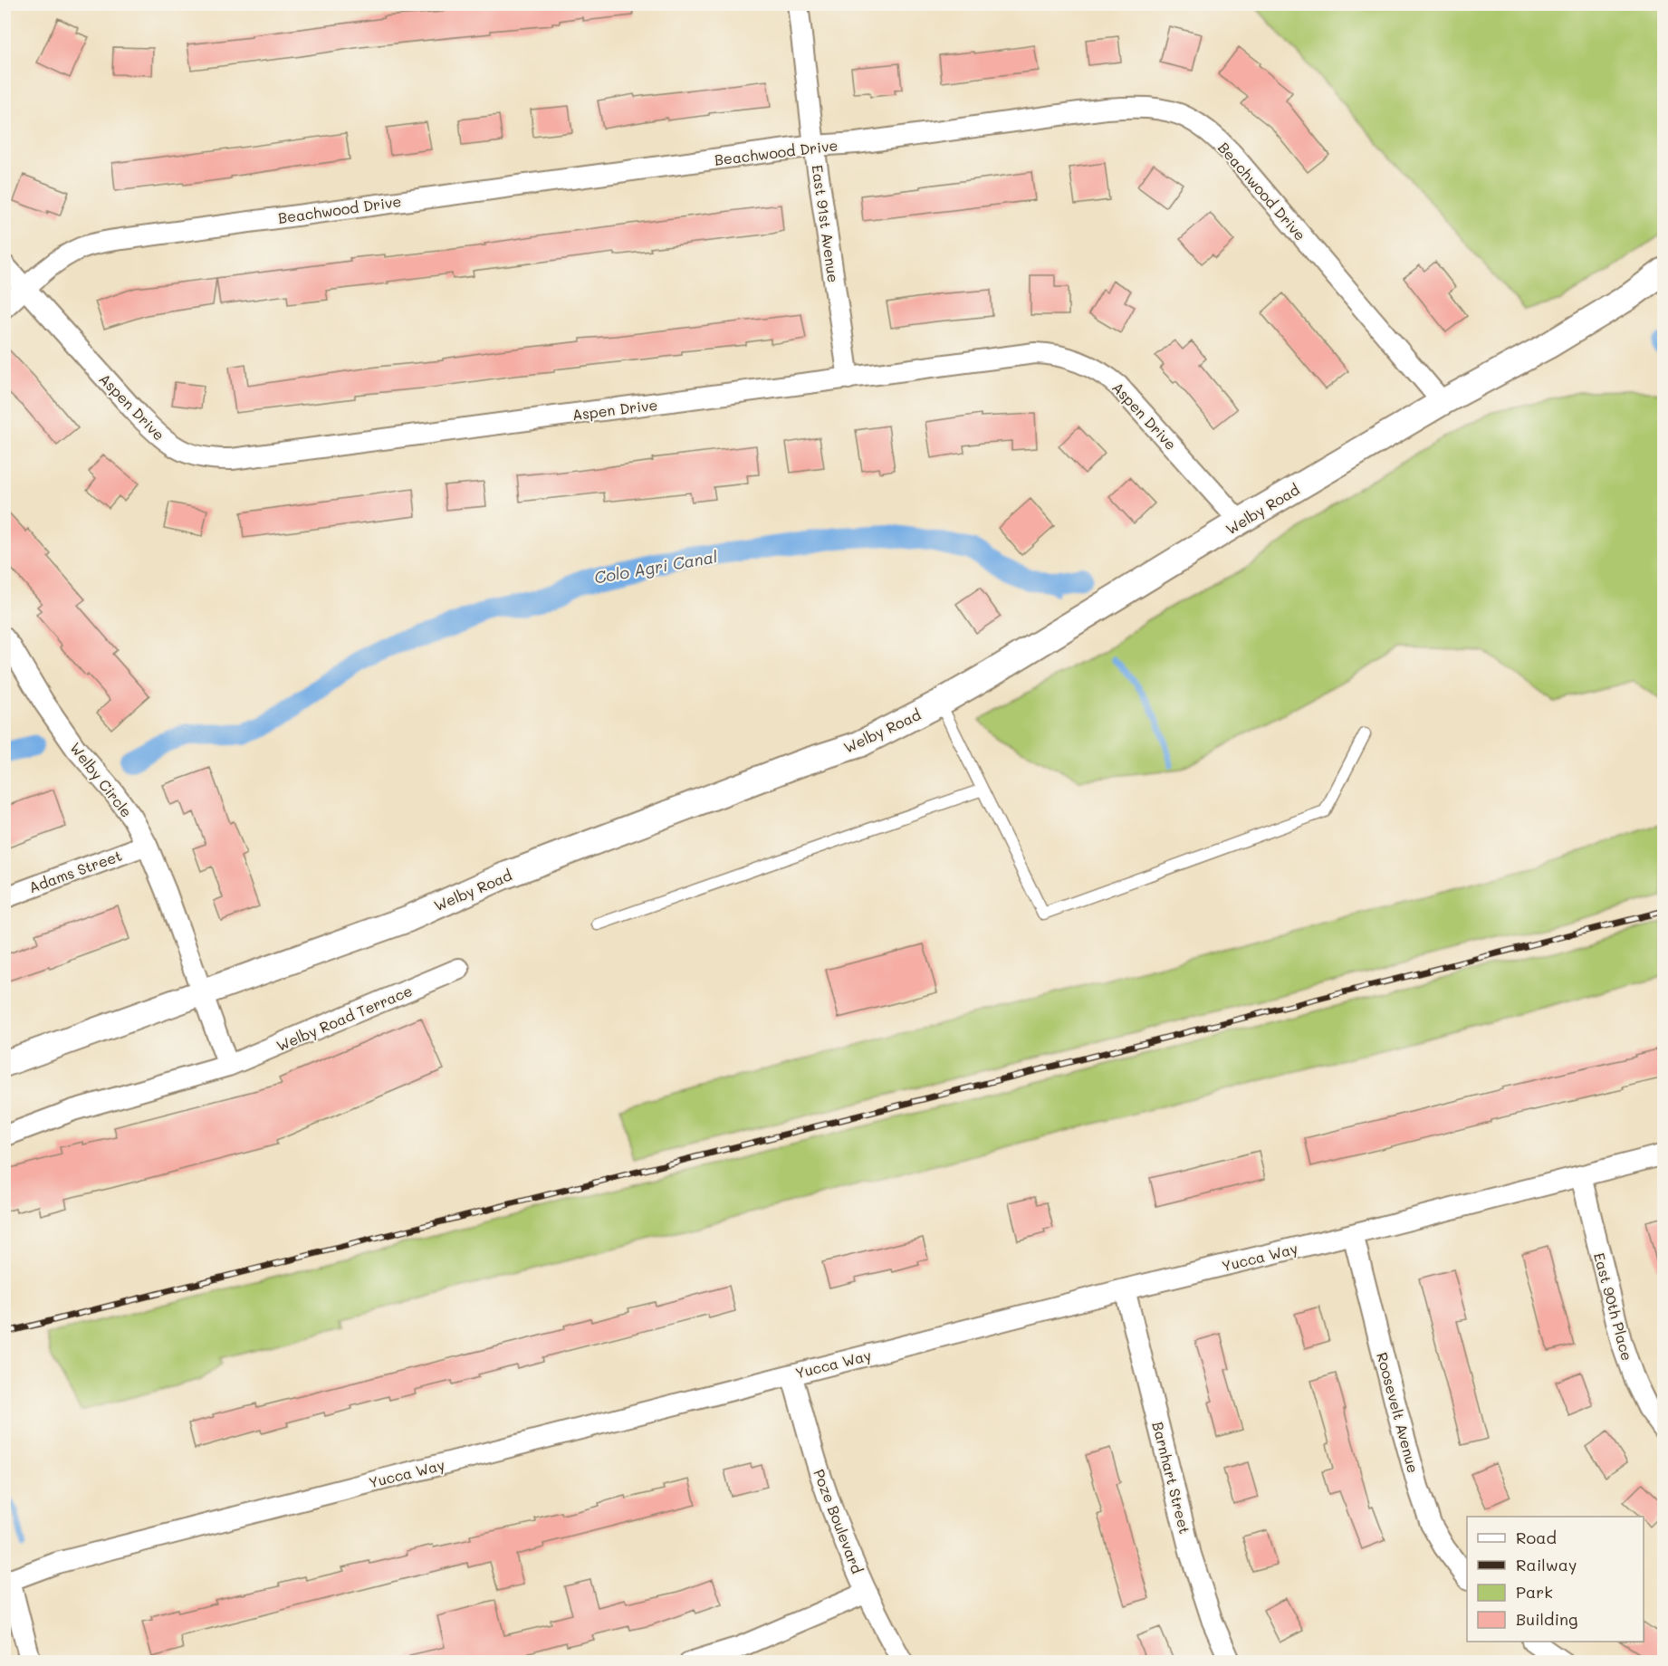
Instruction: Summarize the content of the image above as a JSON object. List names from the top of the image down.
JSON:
{
  "streets": {
    "street": [
      "Beachwood Drive",
      "East 91st Avenue",
      "Aspen Drive",
      "Welby Road",
      "Welby Circle",
      "Adams Street",
      "Welby Road Terrace",
      "Yucca Way",
      "East 90th Place",
      "Roosevelt Avenue",
      "Barnhart Street",
      "Poze Boulevard"
    ]
  },
  "crossings": [
    ["Beachwood Drive", "East 91st Avenue"],
    ["Beachwood Drive", "Aspen Drive"],
    ["Beachwood Drive", "Welby Road"],
    ["East 91st Avenue", "Aspen Drive"],
    ["Aspen Drive", "Welby Road"],
    ["Welby Road", "Welby Circle"],
    ["Welby Circle", "Adams Street"],
    ["Yucca Way", "East 90th Place"],
    ["Yucca Way", "Roosevelt Avenue"],
    ["Yucca Way", "Barnhart Street"],
    ["Yucca Way", "Poze Boulevard"]
  ],
  "water": ["Colo Agri Canal"],
  "legend": [
    "Road",
    "Railway",
    "Park",
    "Building"
  ]
}
